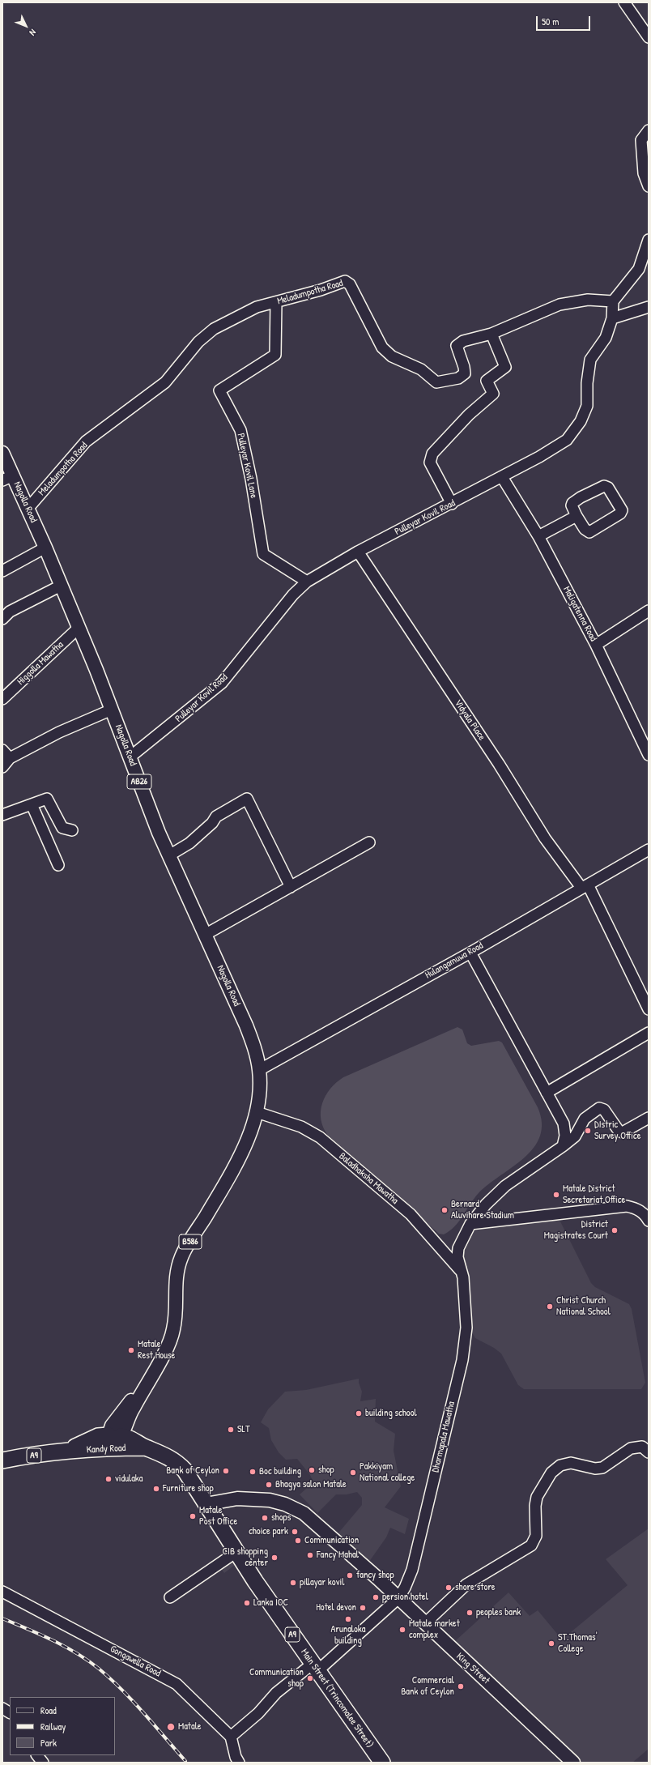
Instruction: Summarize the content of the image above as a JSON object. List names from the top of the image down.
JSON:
{
  "streets": {
    "highway": ["Kandy Road", "A9", "Main Street (Trincomalee Street)"],
    "main road": [
      "Nagolla Road",
      "AB26",
      "B586",
      "King Street"
    ],
    "street": [
      "Meladumpotha Road",
      "Pulleyar Kovil Lane",
      "Pulleyar Kovil Road",
      "Maligatenna Road",
      "Higgolla Mawatha",
      "Vidyala Place",
      "Hulangamuwa Road",
      "Baladhaksha Mawatha",
      "Dharmapala Mawatha",
      "Gongawella Road"
    ]
  },
  "crossings": [
    ["Meladumpotha Road", "Pulleyar Kovil Lane"],
    ["Meladumpotha Road", "Nagolla Road"],
    ["Meladumpotha Road", "Pulleyar Kovil Road"],
    ["Pulleyar Kovil Lane", "Pulleyar Kovil Road"],
    ["Nagolla Road", "Pulleyar Kovil Road"],
    ["Nagolla Road", "Higgolla Mawatha"],
    ["Nagolla Road", "Hulangamuwa Road"],
    ["Nagolla Road", "Baladhaksha Mawatha"],
    ["Nagolla Road", "B586"],
    ["Pulleyar Kovil Road", "Maligatenna Road"],
    ["Pulleyar Kovil Road", "Vidyala Place"],
    ["Vidyala Place", "Hulangamuwa Road"],
    ["Baladhaksha Mawatha", "B586"],
    ["Baladhaksha Mawatha", "Dharmapala Mawatha"],
    ["B586", "Kandy Road"],
    ["Dharmapala Mawatha", "Gongawella Road"],
    ["Dharmapala Mawatha", "King Street"],
    ["Dharmapala Mawatha", "Main Street (Trincomalee Street)"],
    ["Kandy Road", "King Street"],
    ["Kandy Road", "Main Street (Trincomalee Street)"],
    ["King Street", "Main Street (Trincomalee Street)"]
  ],
  "places": [
    "DIstric Survey Office",
    "Matale District Secretariat Office",
    "Bernard Aluvihare Stadium",
    "District Magistrates Court",
    "Christ Church National School",
    "Matale Rest House",
    "building school",
    "SLT",
    "shop",
    "Bank of Ceylon",
    "Boc building",
    "Pakkiyam National college",
    "vidulaka",
    "Bhagya salon Matale",
    "Furniture shop",
    "Matale Post Office",
    "shops",
    "choice park",
    "Communication",
    "Fancy Mahal",
    "CIB shopping center",
    "fancy shop",
    "pillayar kovil",
    "shore store",
    "persion hotel",
    "Lanka IOC",
    "Hotel devon",
    "peoples bank",
    "Arunaloka building",
    "Matale market complex",
    "ST.Thomas' College",
    "Communication shop",
    "Commercial Bank of Ceylon",
    "Matale"
  ],
  "legend": ["Road", "Railway", "Park"],
  "scale_bar": "50 m",
  "north": "bottom right"
}
